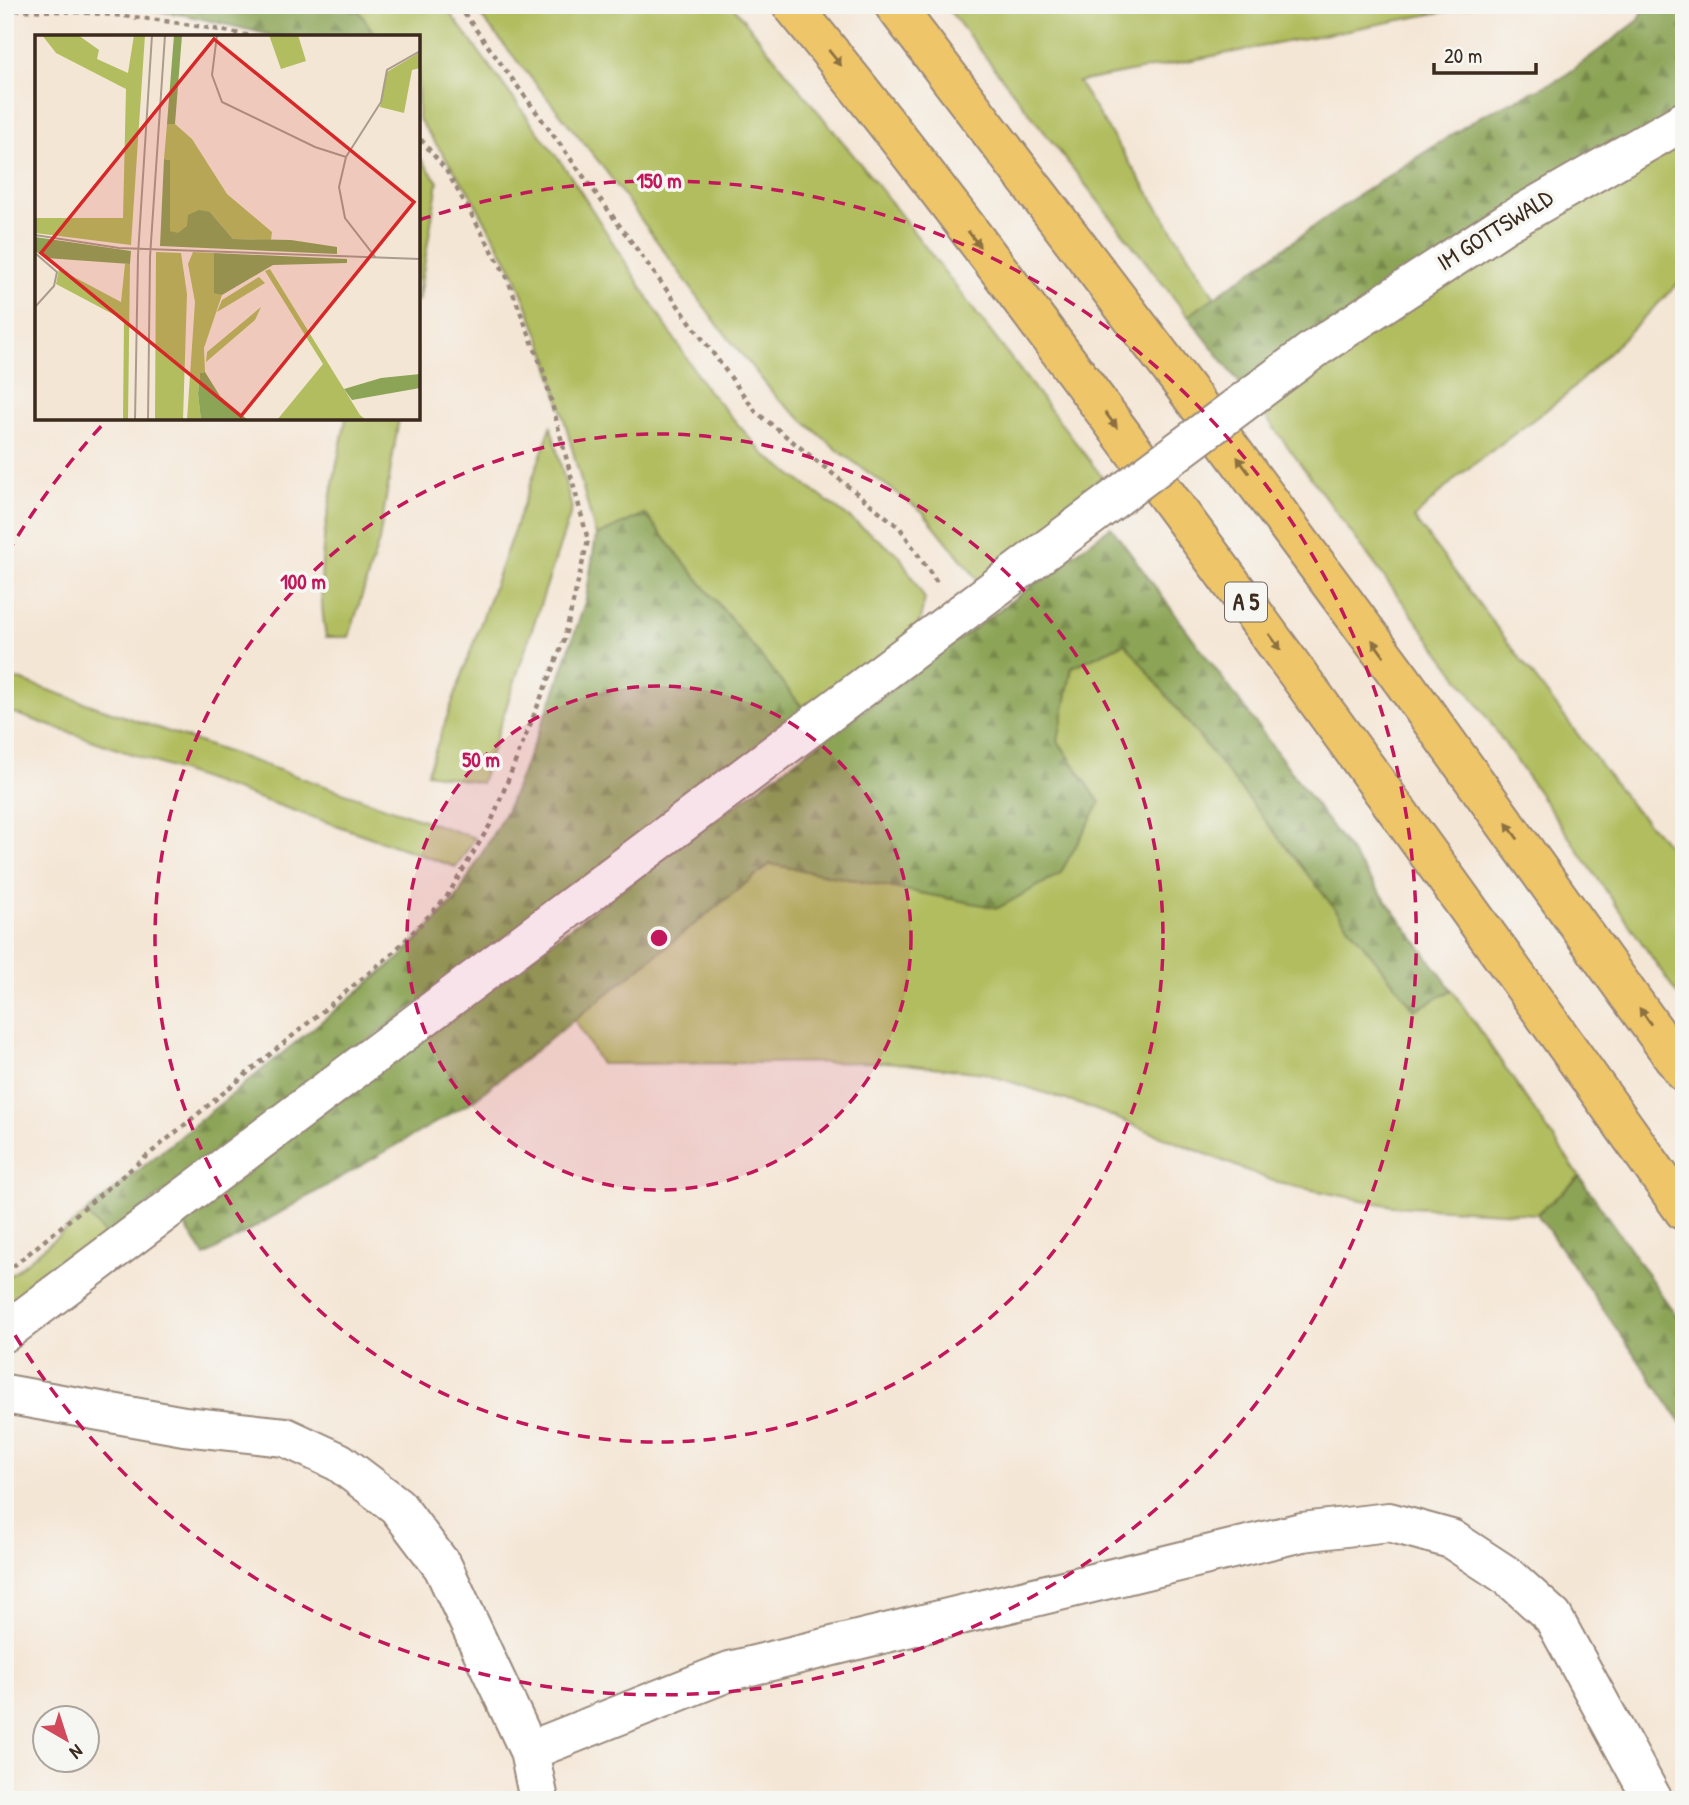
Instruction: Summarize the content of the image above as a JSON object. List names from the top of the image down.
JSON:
{
  "streets": {
    "highway": ["A 5"],
    "street": ["IM GOTTSWALD"]
  },
  "scale_bar": "20 m",
  "north": "bottom right",
  "rings": ["150 m", "100 m", "50 m"]
}
